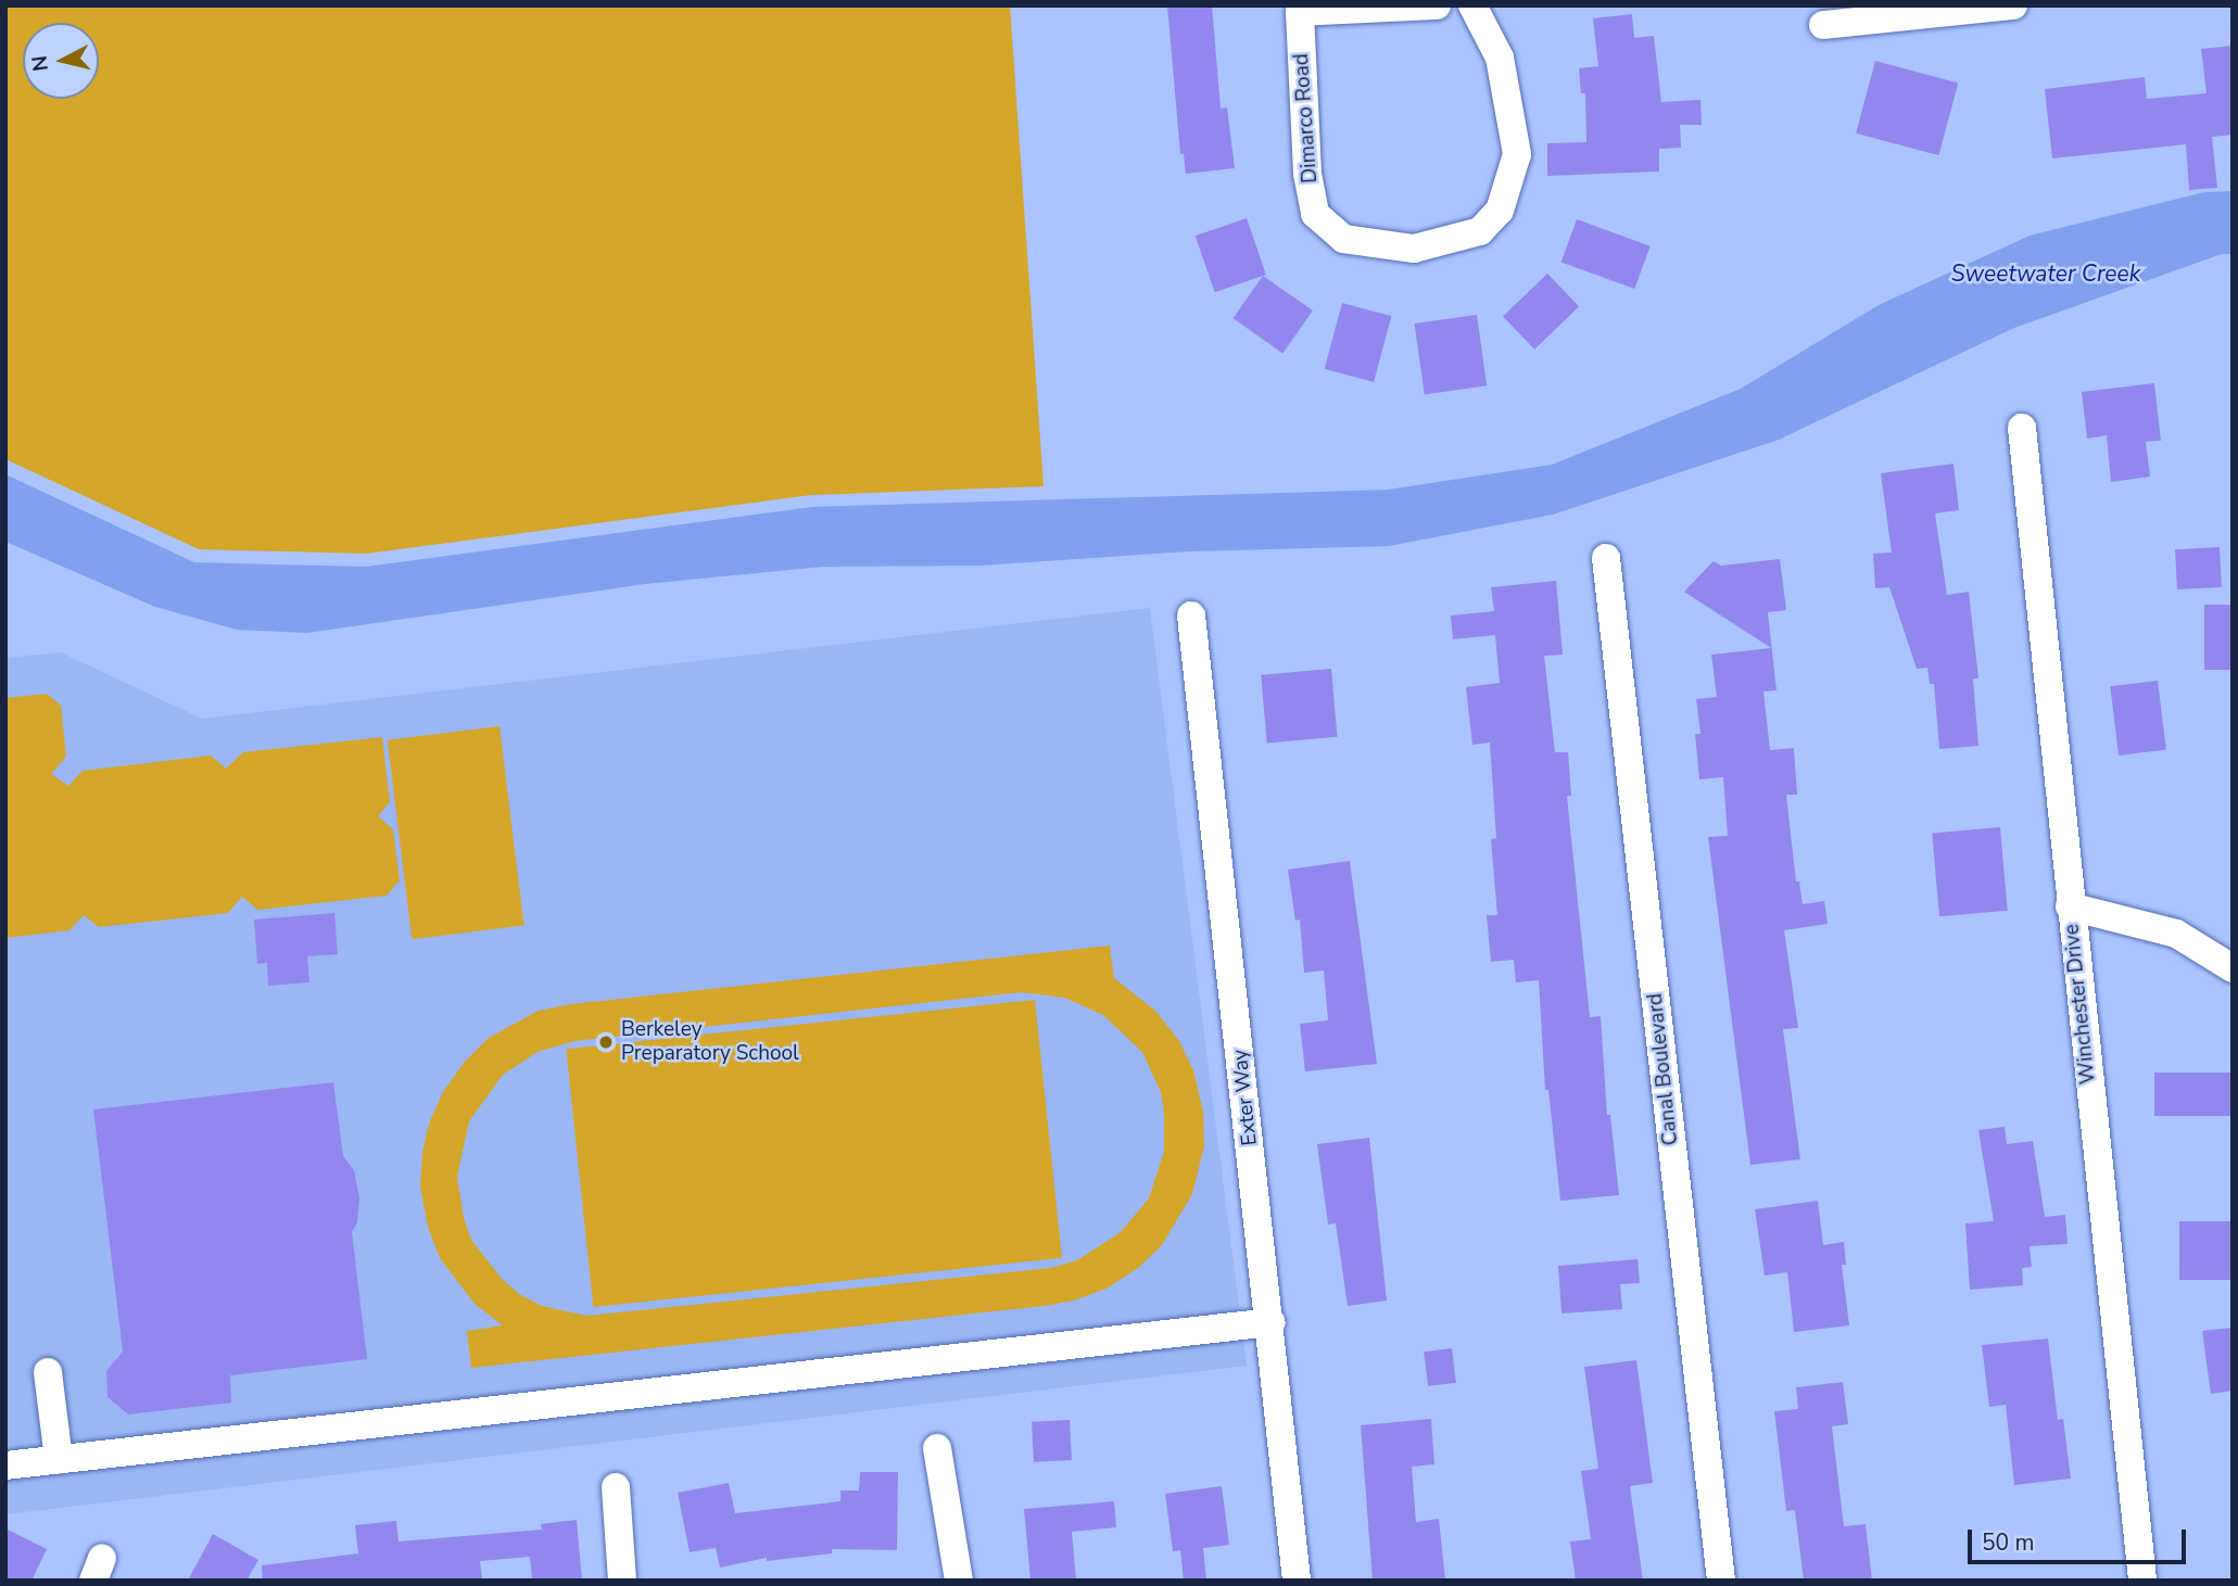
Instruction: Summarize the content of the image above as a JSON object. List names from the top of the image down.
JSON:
{
  "streets": {
    "street": [
      "Dimarco Road",
      "Winchester Drive",
      "Canal Boulevard",
      "Exter Way"
    ]
  },
  "water": ["Sweetwater Creek"],
  "places": ["Berkeley Preparatory School"],
  "scale_bar": "50 m",
  "north": "left"
}
